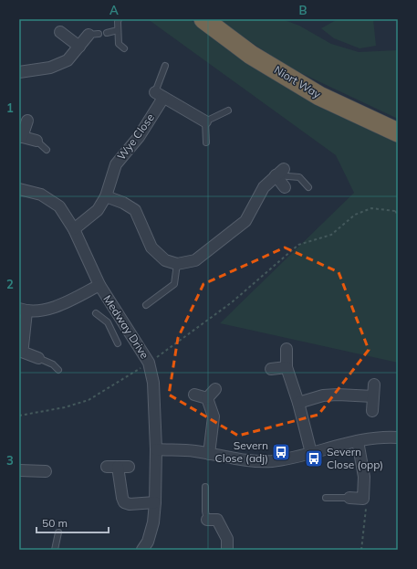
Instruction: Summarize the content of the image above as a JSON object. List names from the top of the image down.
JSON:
{
  "streets": {
    "highway": ["Niort Way"],
    "street": ["Wye Close", "Medway Drive"]
  },
  "crossings": [
    ["Wye Close", "Medway Drive"]
  ],
  "places": {
    "bus stop": ["Severn Close (adj)", "Severn Close (opp)"]
  },
  "scale_bar": "50 m",
  "grid": {
    "columns": ["A", "B"],
    "rows": ["1", "2", "3"]
  }
}
